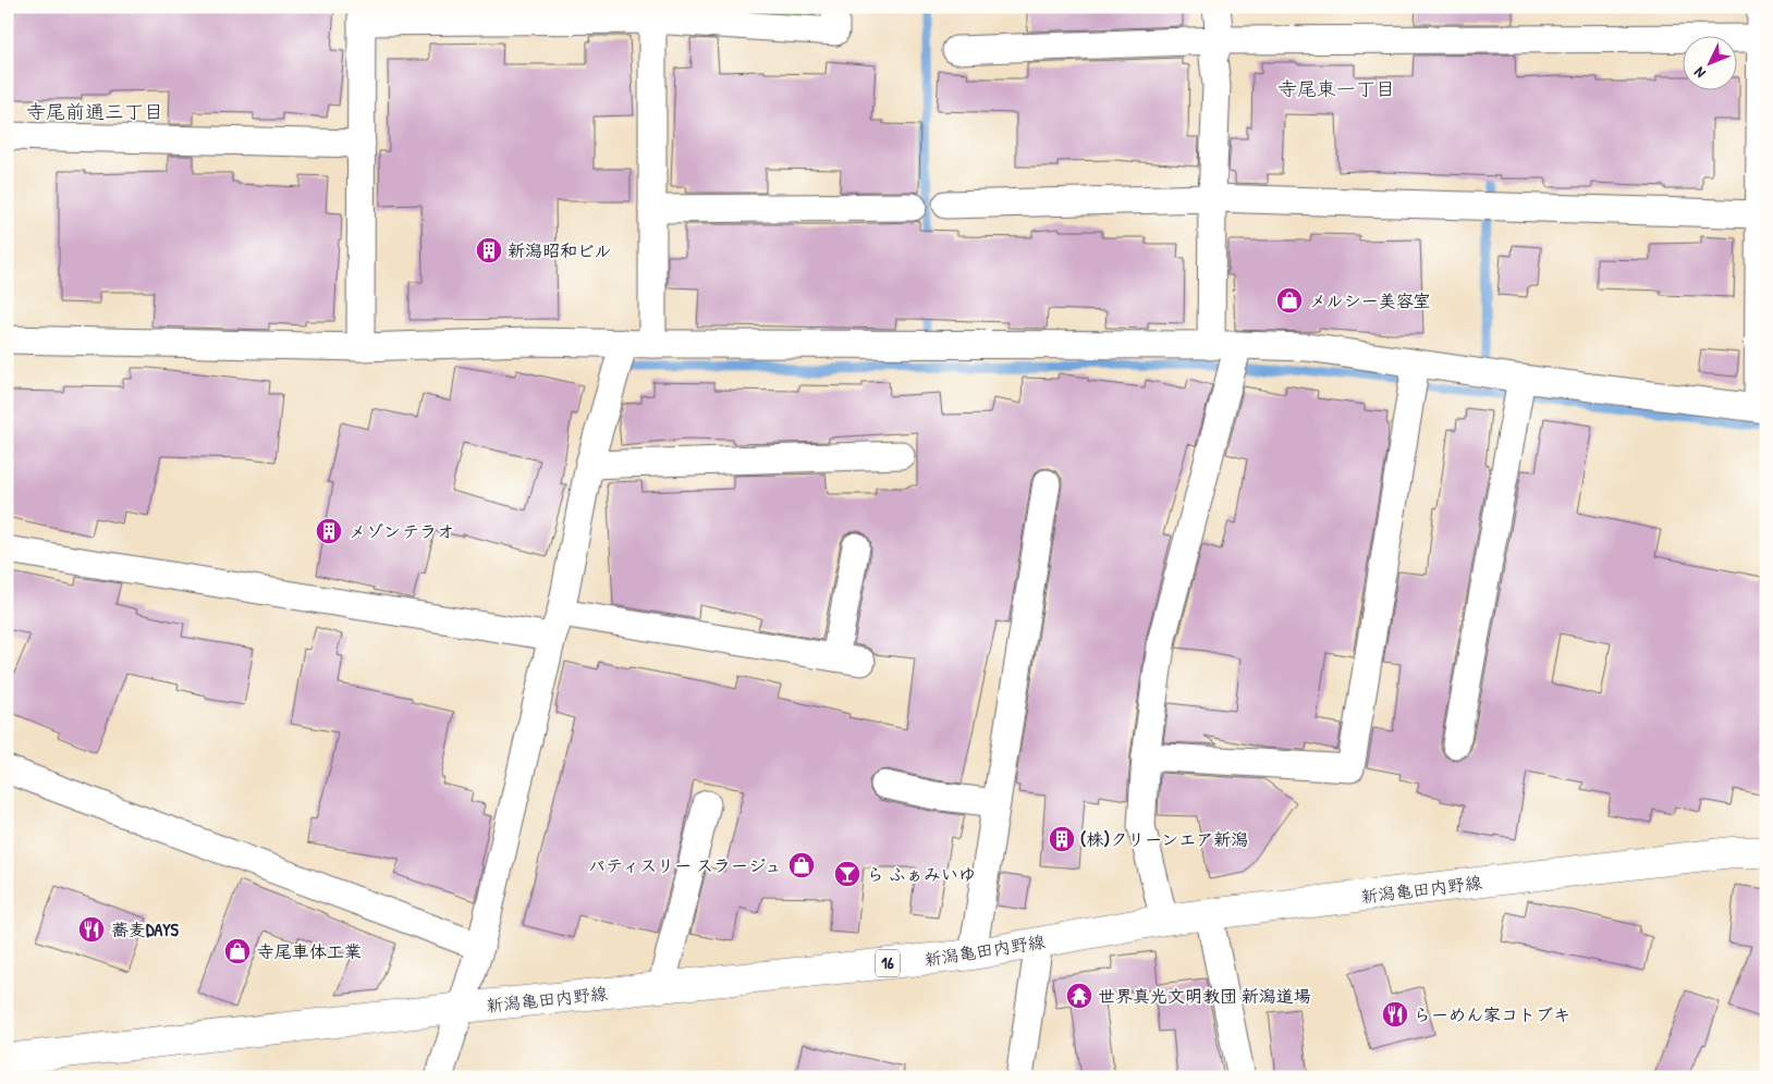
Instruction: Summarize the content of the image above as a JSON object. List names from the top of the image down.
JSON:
{
  "streets": {
    "main road": ["新潟亀田内野線", "16"]
  },
  "districts": ["寺尾東一丁目", "寺尾前通三丁目"],
  "places": {
    "building": ["新潟昭和ビル", "メゾンテラオ", "(株)クリーンエア新潟"],
    "shop": ["メルシー美容室", "パティスリー スラージュ", "寺尾車体工業"],
    "bar": ["ら ふぁみいゆ"],
    "restaurant": ["蕎麦DAYS", "らーめん家コトブキ"],
    "temple": ["世界真光文明教団 新潟道場"]
  },
  "north": "bottom left"
}
